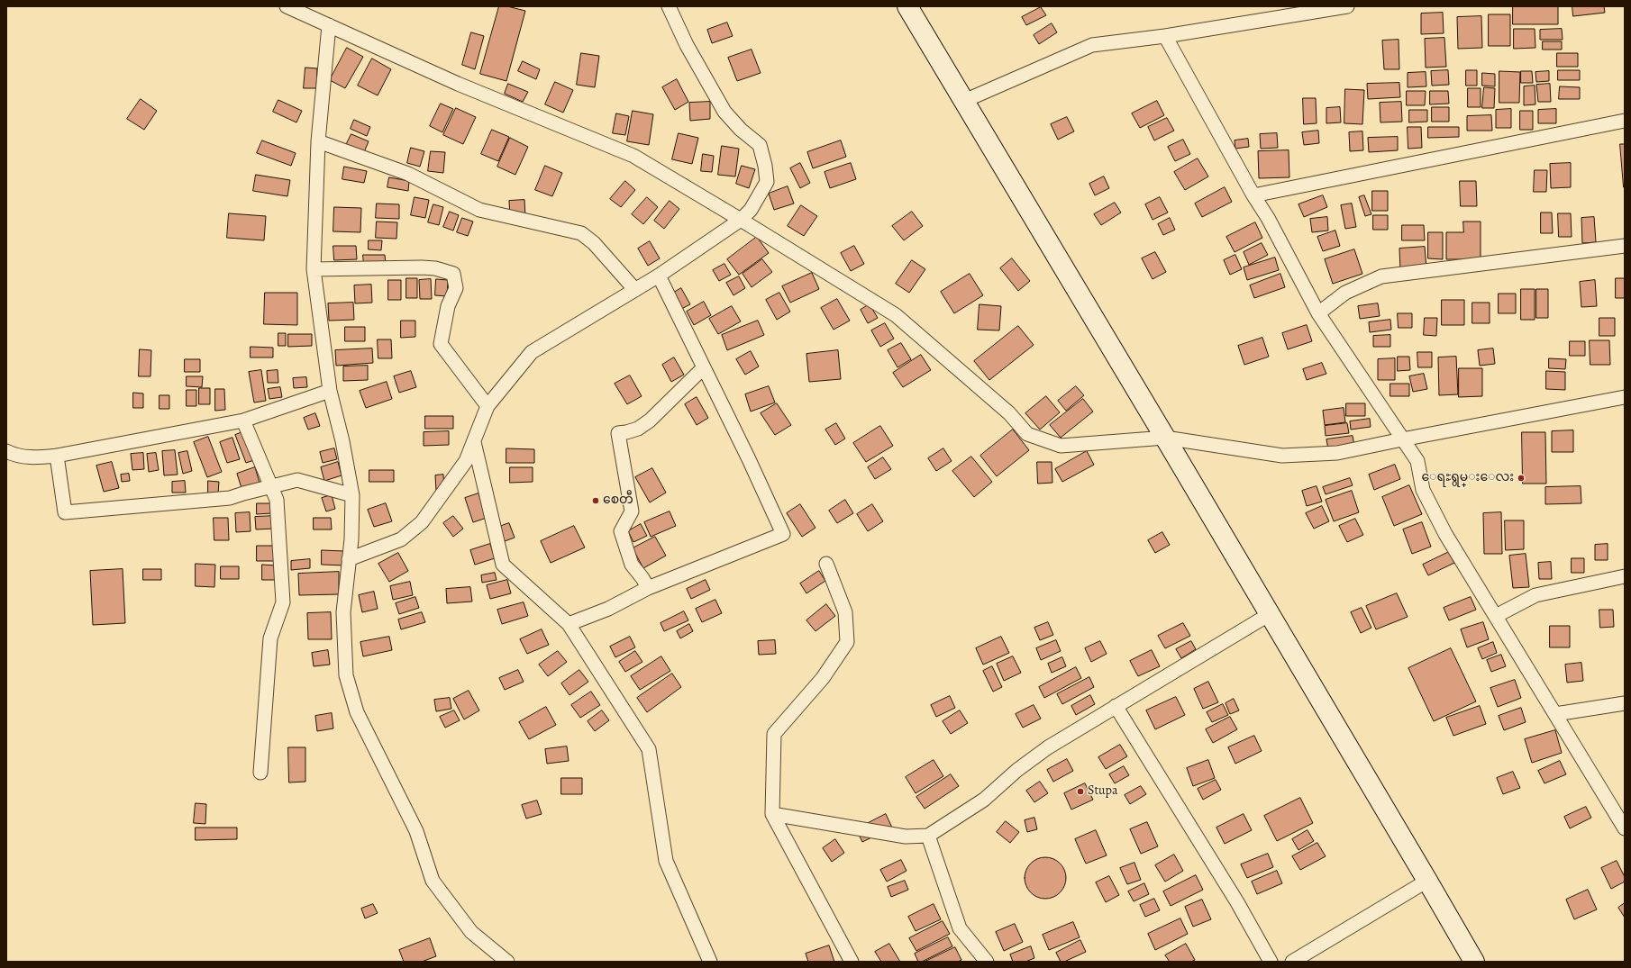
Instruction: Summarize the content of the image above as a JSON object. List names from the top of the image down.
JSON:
{
  "places": ["ေရႊရွမ္းေလး", "စေတီ", "Stupa"]
}
